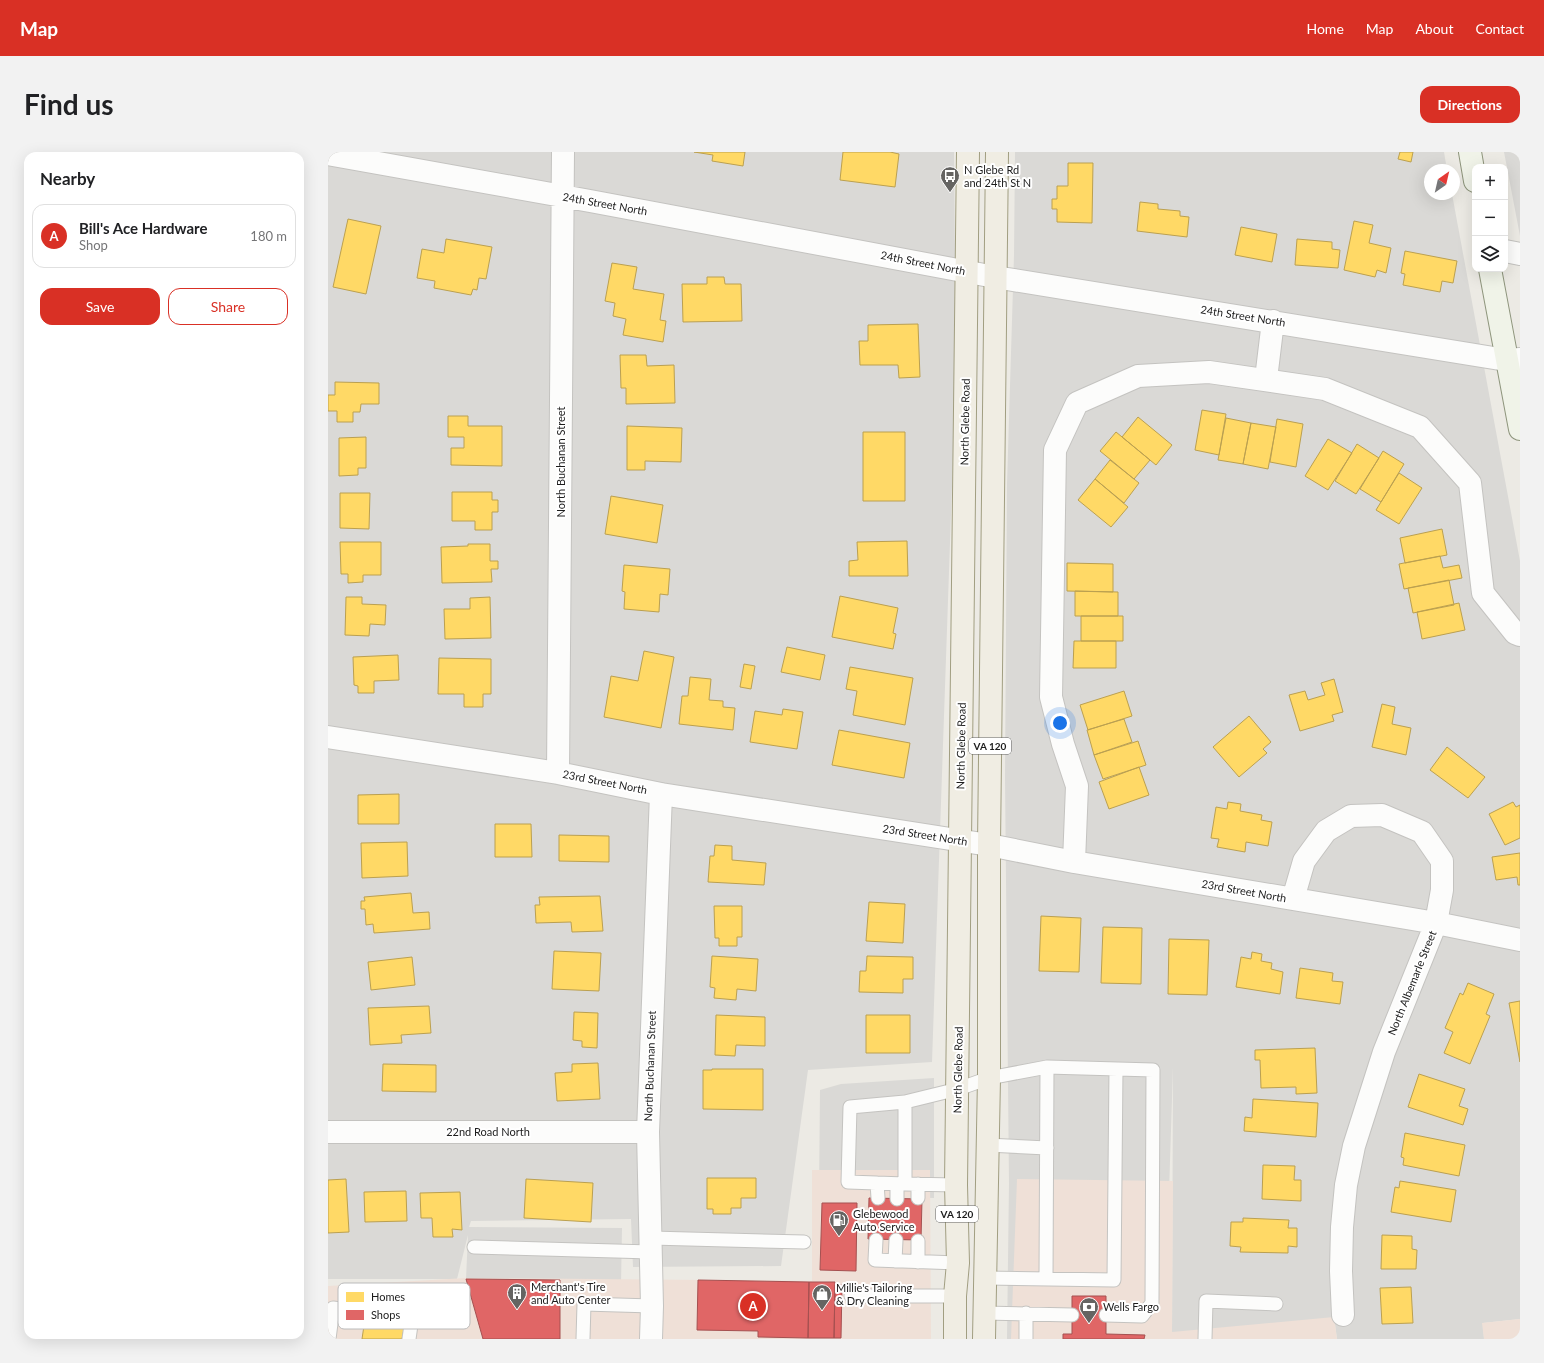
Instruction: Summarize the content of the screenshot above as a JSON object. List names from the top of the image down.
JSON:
{
  "streets": {
    "main road": ["North Glebe Road", "VA 120"],
    "street": [
      "24th Street North",
      "North Buchanan Street",
      "23rd Street North",
      "North Albemarle Street",
      "22nd Road North"
    ]
  },
  "crossings": [
    ["24th Street North", "North Glebe Road"],
    ["24th Street North", "North Buchanan Street"],
    ["24th Street North", "VA 120"],
    ["North Glebe Road", "23rd Street North"],
    ["North Buchanan Street", "23rd Street North"],
    ["North Buchanan Street", "22nd Road North"],
    ["VA 120", "23rd Street North"],
    ["23rd Street North", "North Albemarle Street"]
  ],
  "places": {
    "bus stop": ["N Glebe Rd and 24th St N"],
    "fuel station": ["Glebewood Auto Service"],
    "building": ["Merchant's Tire and Auto Center"],
    "shop": ["Millie's Tailoring & Dry Cleaning"],
    "bank": ["Wells Fargo"]
  },
  "legend": ["Homes", "Shops"],
  "north": "top right",
  "page": {
    "header": "Map",
    "nav": [
      "Home",
      "Map",
      "About",
      "Contact"
    ],
    "buttons": [
      "Directions",
      ["Save", "Share"]
    ],
    "title": "Find us",
    "heading": "Nearby",
    "map_buttons": ["+", "−"],
    "list": [
      {
        "mark": "A",
        "name": "Bill's Ace Hardware",
        "note": "Shop",
        "value": "180 m"
      }
    ],
    "pins": "A"
  }
}
